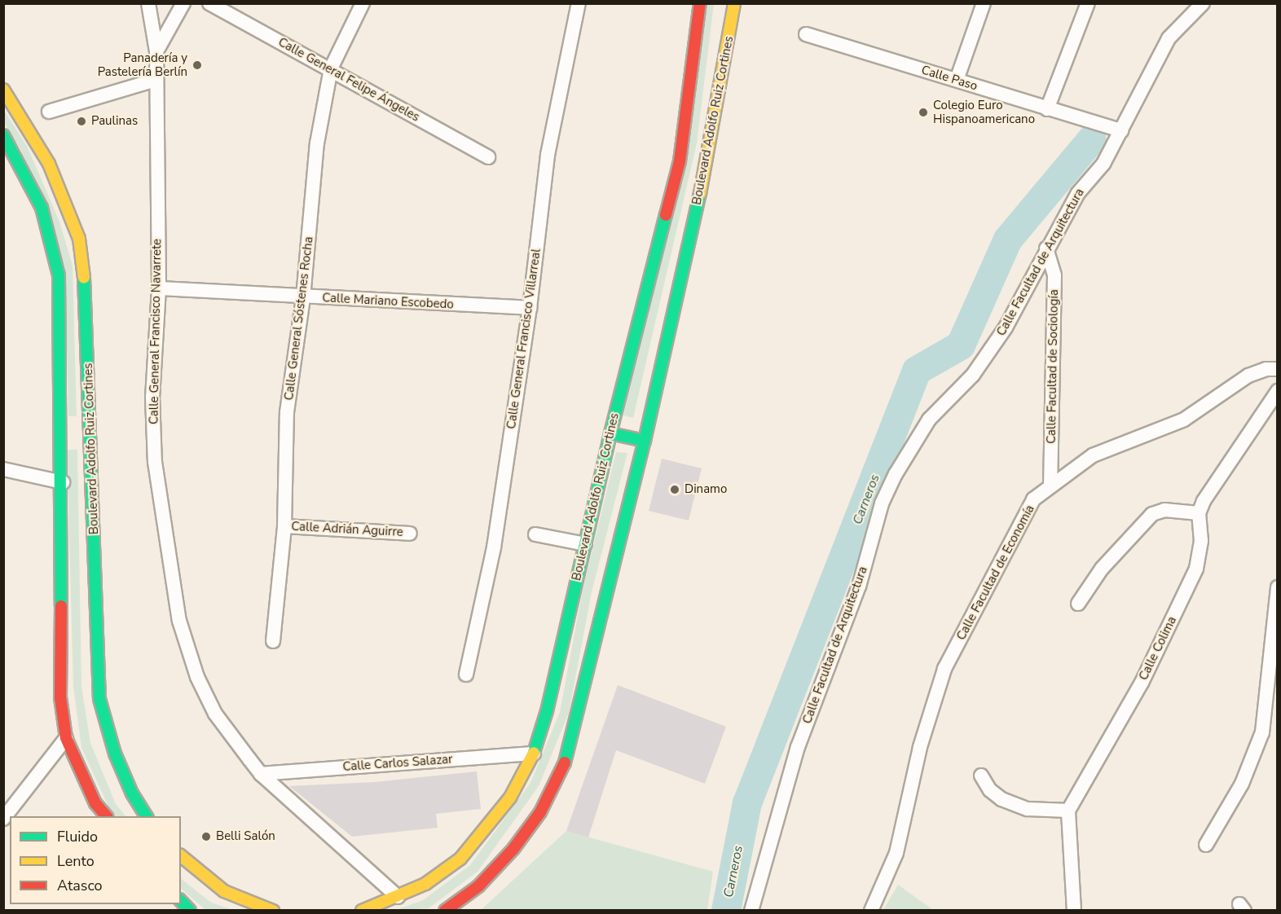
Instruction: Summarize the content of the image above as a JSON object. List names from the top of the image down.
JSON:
{
  "streets": {
    "main road": ["Boulevard Adolfo Ruiz Cortines"],
    "street": [
      "Calle Paso",
      "Calle General Felipe Ángeles",
      "Calle Facultad de Arquitectura",
      "Calle Mariano Escobedo",
      "Calle General Sóstenes Rocha",
      "Calle General Francisco Navarrete",
      "Calle General Francisco Villarreal",
      "Calle Facultad de Sociología",
      "Calle Adrián Aguirre",
      "Calle Facultad de Economía",
      "Calle Colima",
      "Calle Carlos Salazar"
    ]
  },
  "crossings": [
    ["Calle Paso", "Calle Facultad de Arquitectura"],
    ["Calle General Felipe Ángeles", "Calle General Sóstenes Rocha"],
    ["Boulevard Adolfo Ruiz Cortines", "Calle General Francisco Navarrete"],
    ["Boulevard Adolfo Ruiz Cortines", "Calle Carlos Salazar"],
    ["Calle Facultad de Arquitectura", "Calle Facultad de Sociología"],
    ["Calle Mariano Escobedo", "Calle General Sóstenes Rocha"],
    ["Calle Mariano Escobedo", "Calle General Francisco Navarrete"],
    ["Calle Mariano Escobedo", "Calle General Francisco Villarreal"],
    ["Calle General Sóstenes Rocha", "Calle Adrián Aguirre"],
    ["Calle General Francisco Navarrete", "Calle Carlos Salazar"],
    ["Calle Facultad de Sociología", "Calle Facultad de Economía"]
  ],
  "water": ["Carneros"],
  "places": [
    "Panadería y Pastelería Berlín",
    "Colegio Euro Hispanoamericano",
    "Paulinas",
    "Dinamo",
    "Belli Salón"
  ],
  "legend": ["Fluido", "Lento", "Atasco"]
}
